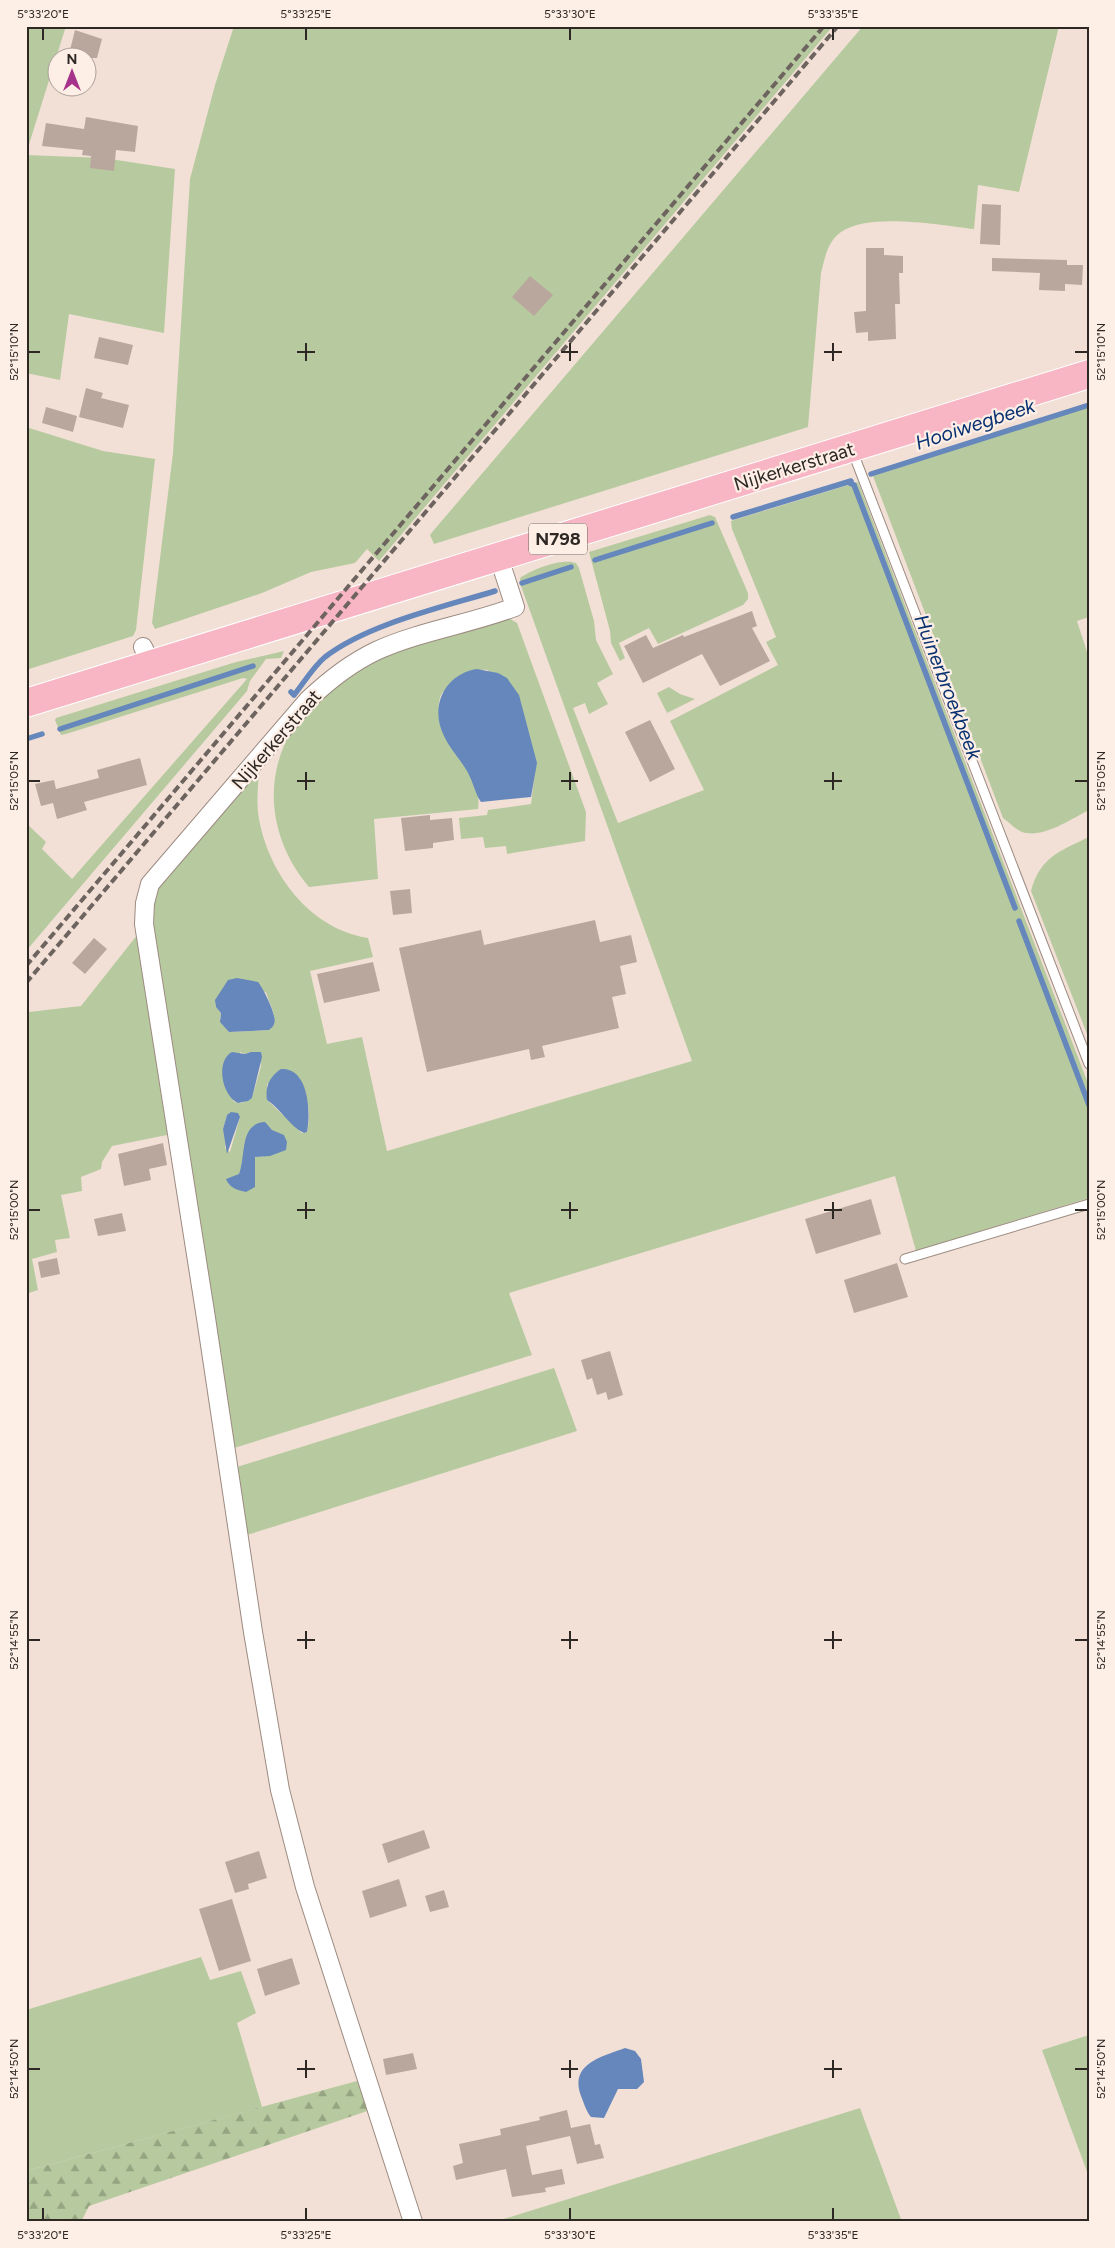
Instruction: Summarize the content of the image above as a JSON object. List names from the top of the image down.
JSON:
{
  "streets": {
    "main road": ["Nijkerkerstraat", "N798"]
  },
  "water": ["Hooiwegbeek", "Huinerbroekbeek"],
  "north": "top",
  "coordinates": [
    "5°33'20\"E",
    "5°33'25\"E",
    "5°33'30\"E",
    "5°33'35\"E",
    "52°15'10\"N",
    "52°15'05\"N",
    "52°15'00\"N",
    "52°14'55\"N",
    "52°14'50\"N"
  ]
}
